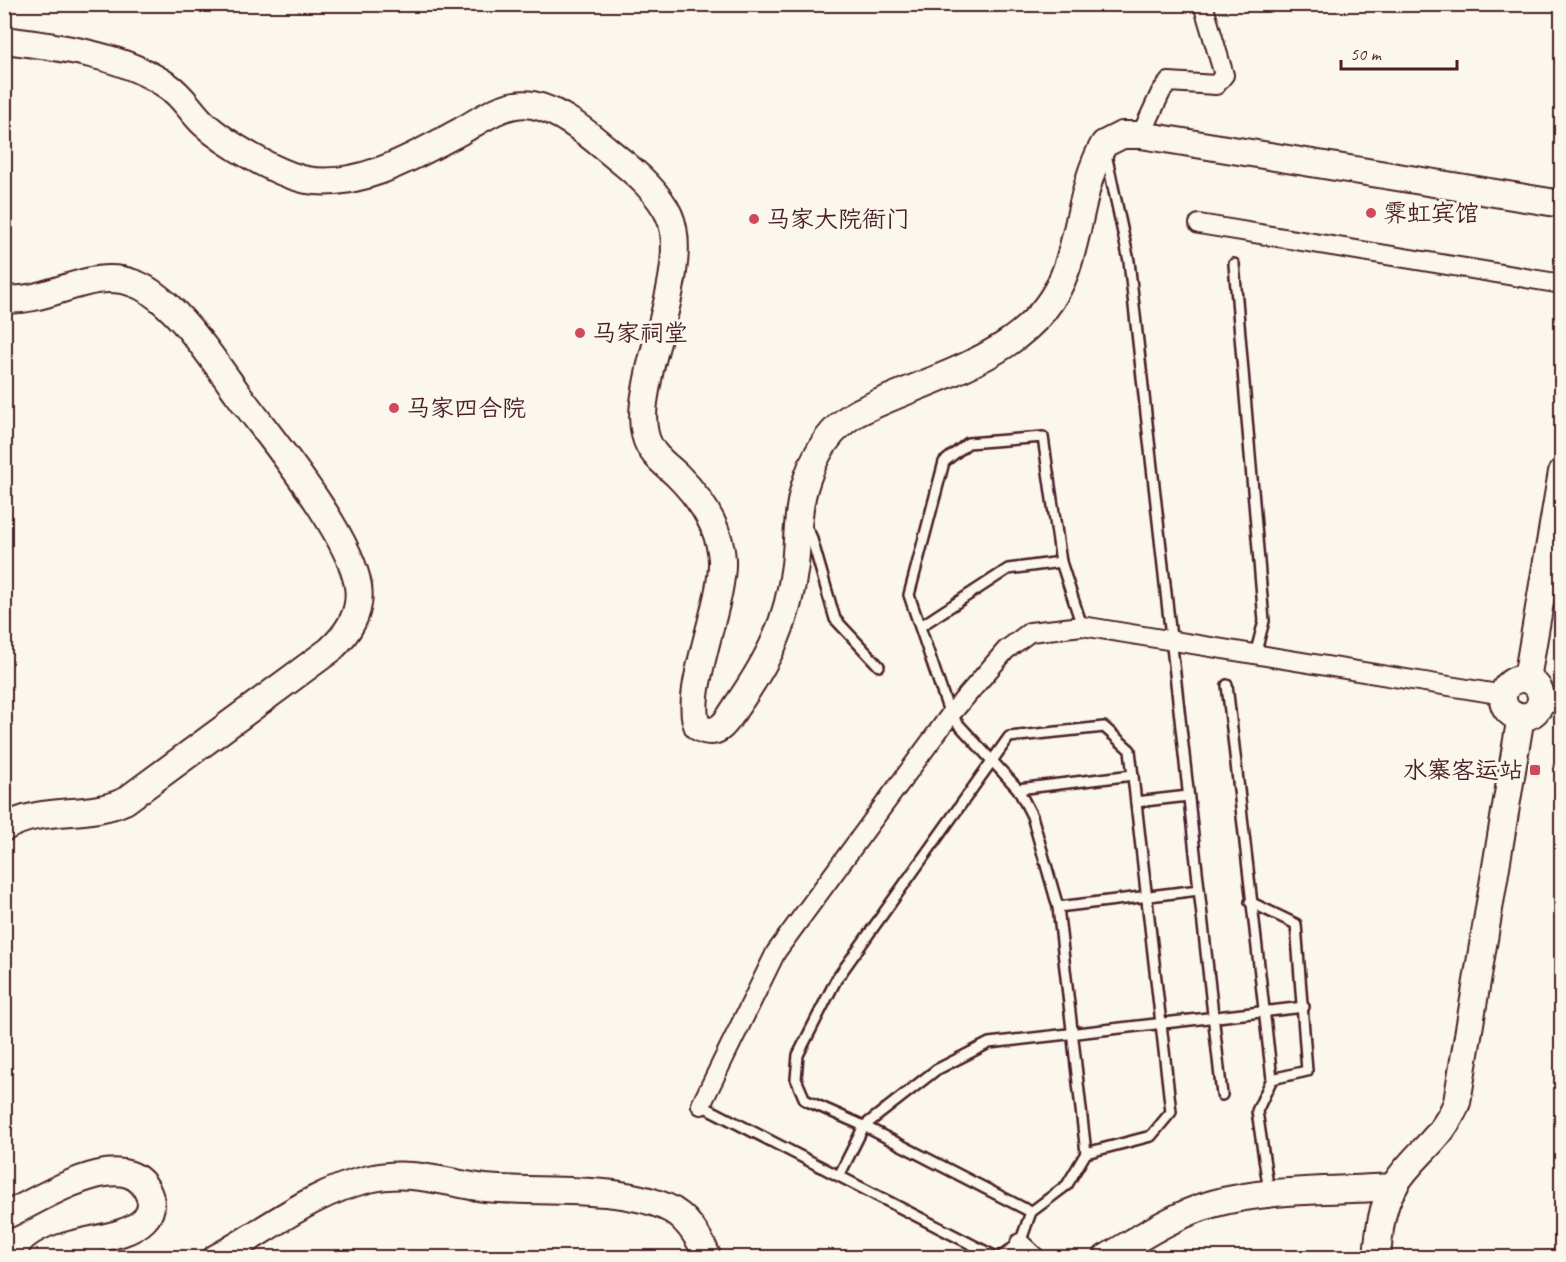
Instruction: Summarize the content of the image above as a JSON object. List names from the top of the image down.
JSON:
{
  "places": {
    "other": [
      "霁虹宾馆",
      "马家大院衙门",
      "马家祠堂",
      "马家四合院"
    ],
    "transit": ["水寨客运站"]
  },
  "scale_bar": "50 m"
}
